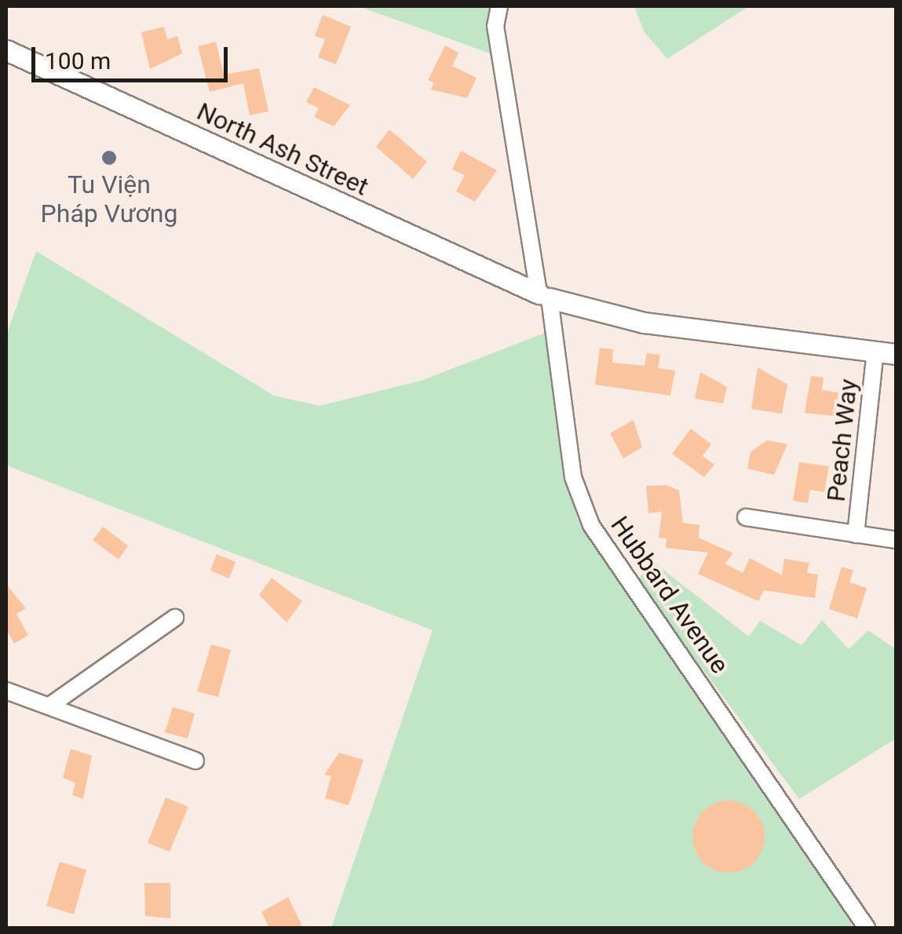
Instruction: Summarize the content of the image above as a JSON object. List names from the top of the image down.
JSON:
{
  "streets": {
    "main road": ["North Ash Street"],
    "street": ["Peach Way", "Hubbard Avenue"]
  },
  "crossings": [
    ["North Ash Street", "Peach Way"],
    ["North Ash Street", "Hubbard Avenue"]
  ],
  "places": ["Tu Viện Pháp Vương"],
  "scale_bar": "100 m"
}
